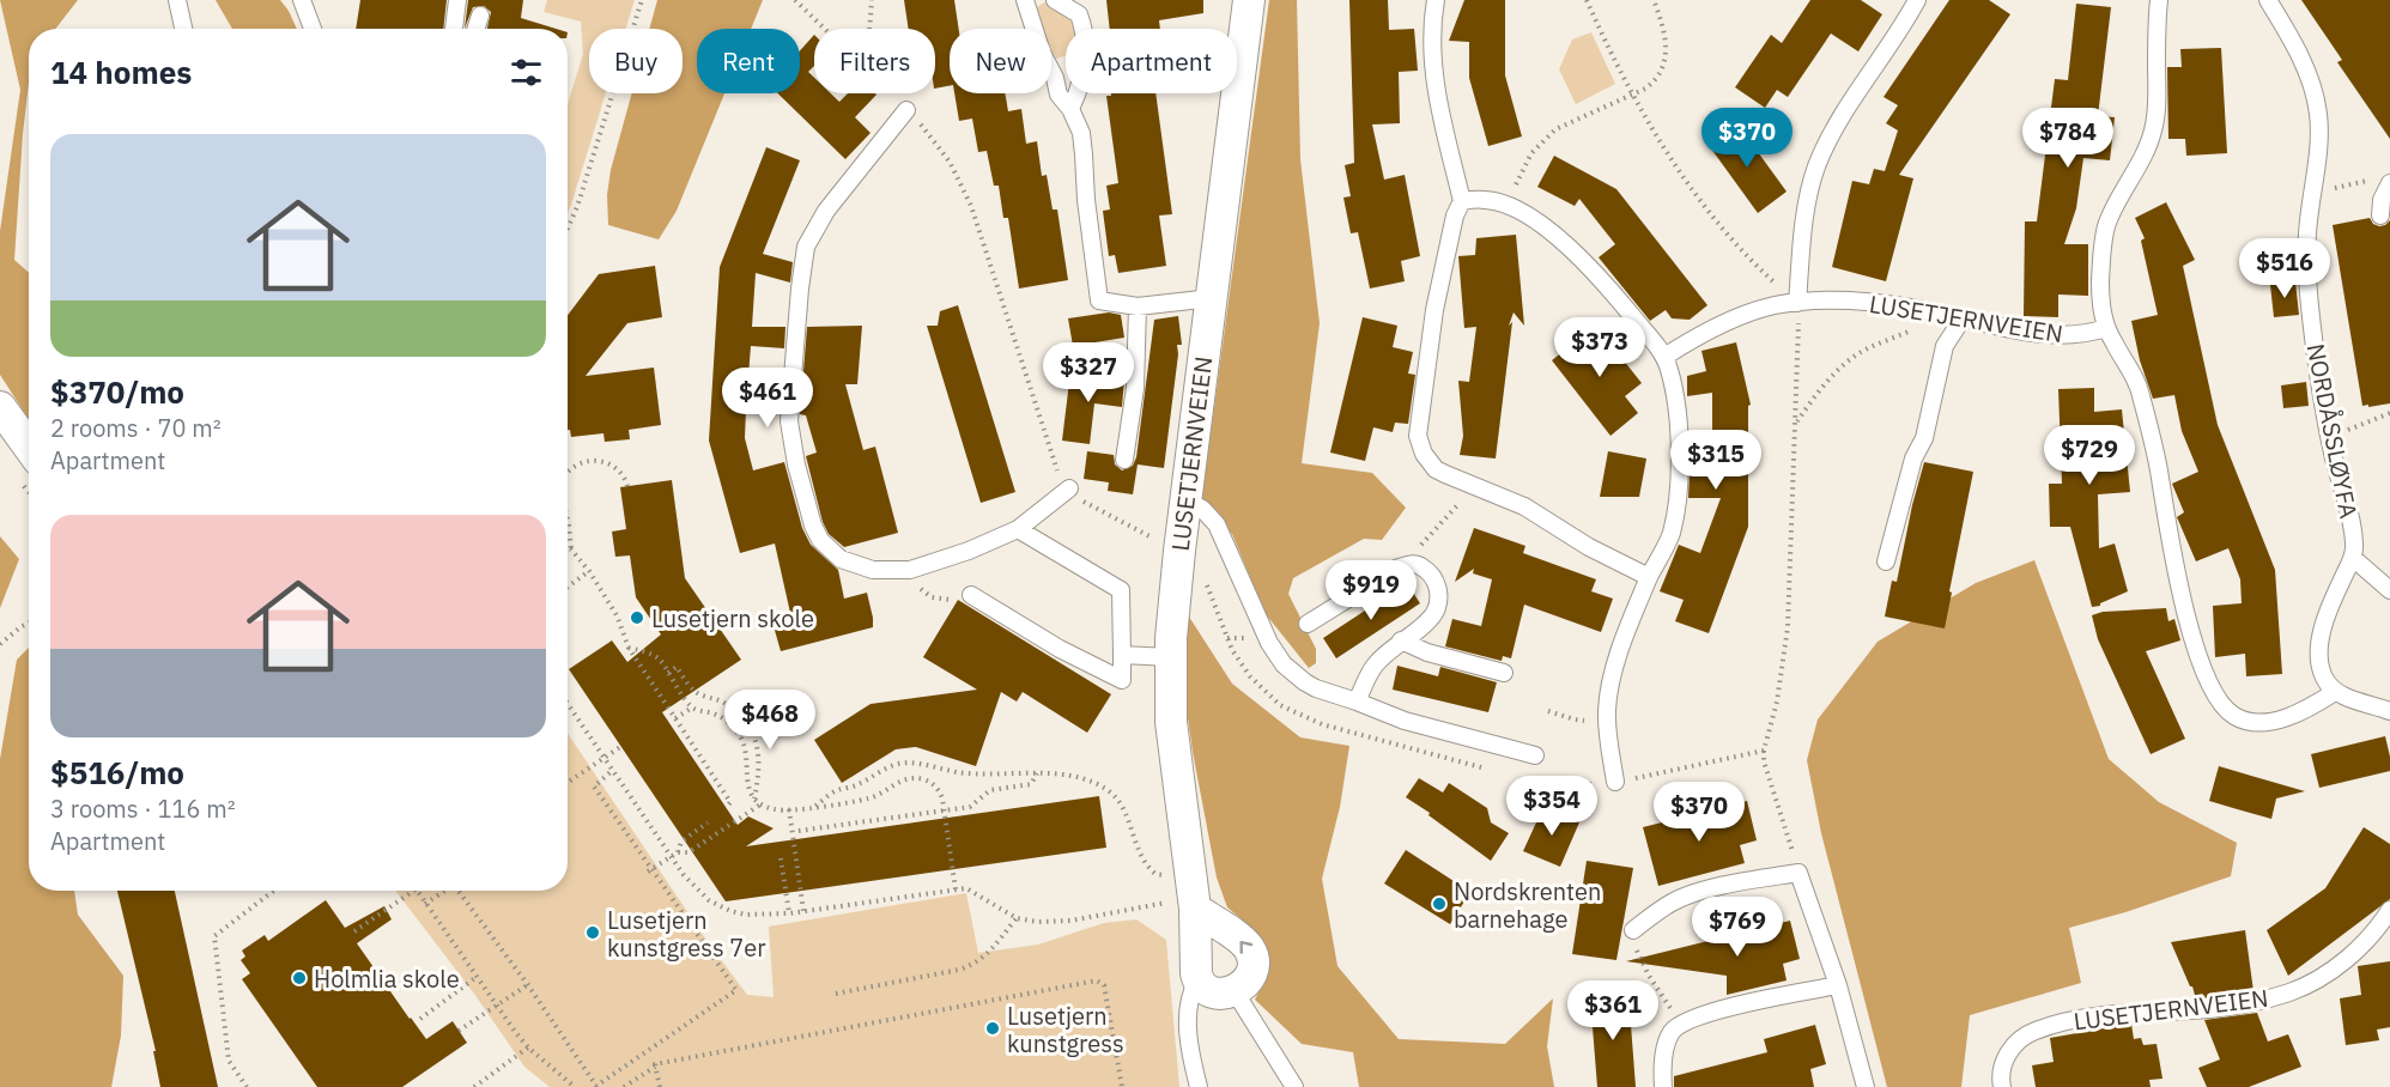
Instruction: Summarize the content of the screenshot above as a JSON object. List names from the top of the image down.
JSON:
{
  "streets": {
    "street": ["LUSETJERNVEIEN"],
    "lane": ["NORDÅSSLØYFA"]
  },
  "places": [
    "Lusetjern skole",
    "Nordskrenten barnehage",
    "Lusetjern kunstgress 7er",
    "Holmlia skole",
    "Lusetjern kunstgress"
  ],
  "page": {
    "chip": [
      "Buy",
      "Rent",
      "Filters",
      "New",
      "Apartment"
    ],
    "heading": "14 homes",
    "price": [
      "$370",
      "$784",
      "$516",
      "$373",
      "$327",
      "$461",
      "$729",
      "$315",
      "$919",
      "$468",
      "$354",
      "$370",
      "$769",
      "$361"
    ],
    "list": [
      {
        "name": "$370/mo",
        "note": "2 rooms · 70 m² · Apartment"
      },
      {
        "name": "$516/mo",
        "note": "3 rooms · 116 m² · Apartment"
      }
    ]
  }
}
